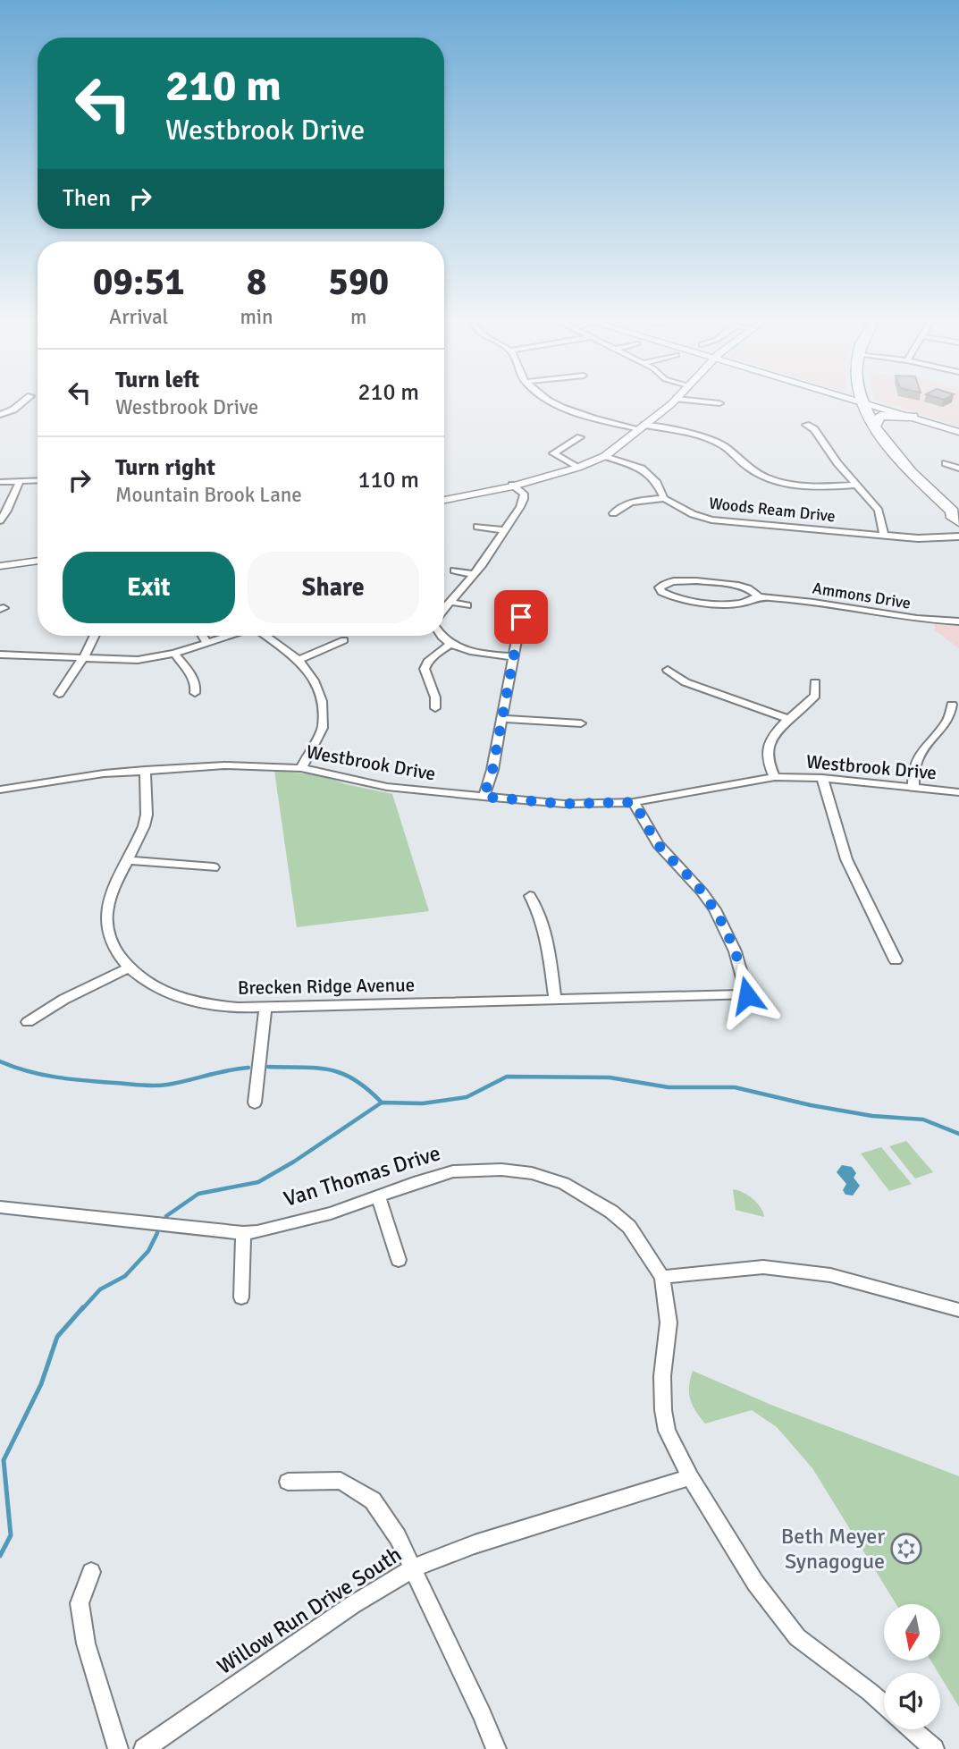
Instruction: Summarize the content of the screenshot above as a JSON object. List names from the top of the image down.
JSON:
{
  "streets": {
    "street": [
      "Woods Ream Drive",
      "Ammons Drive",
      "Westbrook Drive",
      "Brecken Ridge Avenue",
      "Van Thomas Drive",
      "Willow Run Drive South"
    ]
  },
  "crossings": [
    ["Westbrook Drive", "Brecken Ridge Avenue"],
    ["Van Thomas Drive", "Willow Run Drive South"]
  ],
  "places": {
    "synagogue": ["Beth Meyer Synagogue"]
  },
  "north": "bottom",
  "page": {
    "turn": ["210 m", "Westbrook Drive"],
    "then": "Then",
    "eta": [
      "09:51",
      "Arrival",
      "8",
      "min",
      "590",
      "m"
    ],
    "list": [
      {
        "name": "Turn left",
        "note": "Westbrook Drive",
        "value": "210 m"
      },
      {
        "name": "Turn right",
        "note": "Mountain Brook Lane",
        "value": "110 m"
      }
    ],
    "buttons": ["Exit", "Share"]
  }
}
